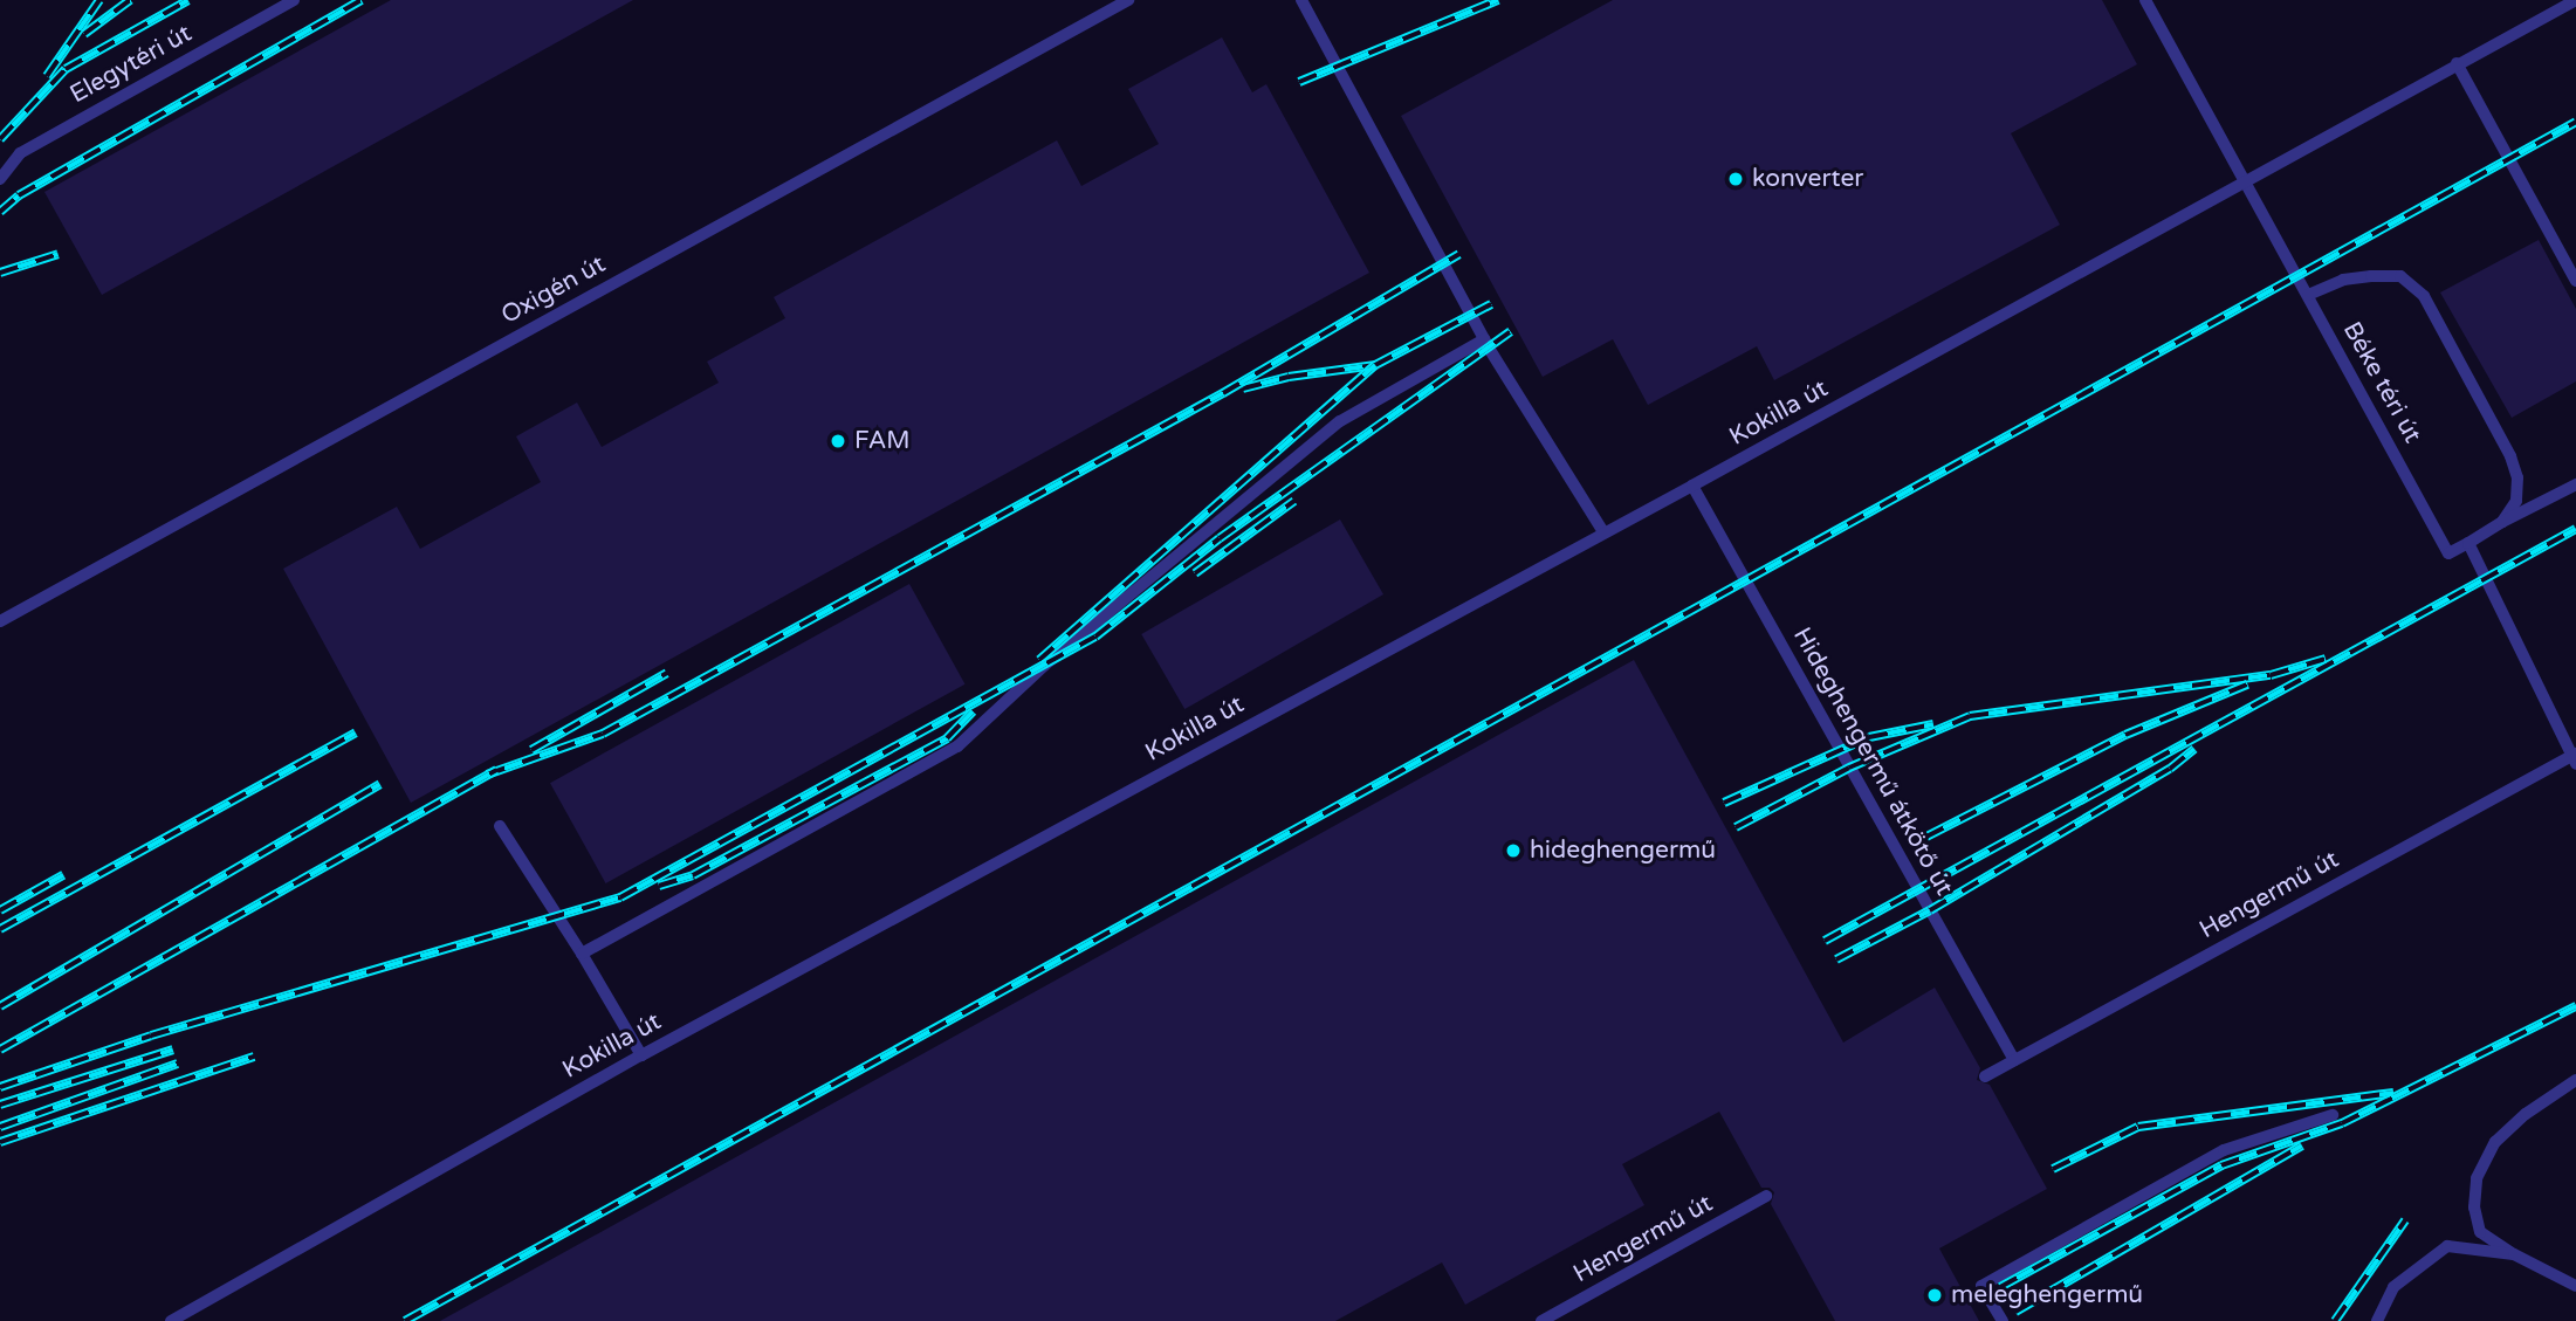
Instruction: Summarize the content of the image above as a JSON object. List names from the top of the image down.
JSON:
{
  "streets": {
    "lane": [
      "Elegytéri út",
      "Oxigén út",
      "Béke téri út",
      "Kokilla út",
      "Hideghengermű átkötő út",
      "Hengermű út"
    ]
  },
  "crossings": [
    ["Béke téri út", "Kokilla út"],
    ["Kokilla út", "Hideghengermű átkötő út"],
    ["Hideghengermű átkötő út", "Hengermű út"]
  ],
  "places": [
    "konverter",
    "FAM",
    "hideghengermű",
    "meleghengermű"
  ]
}
